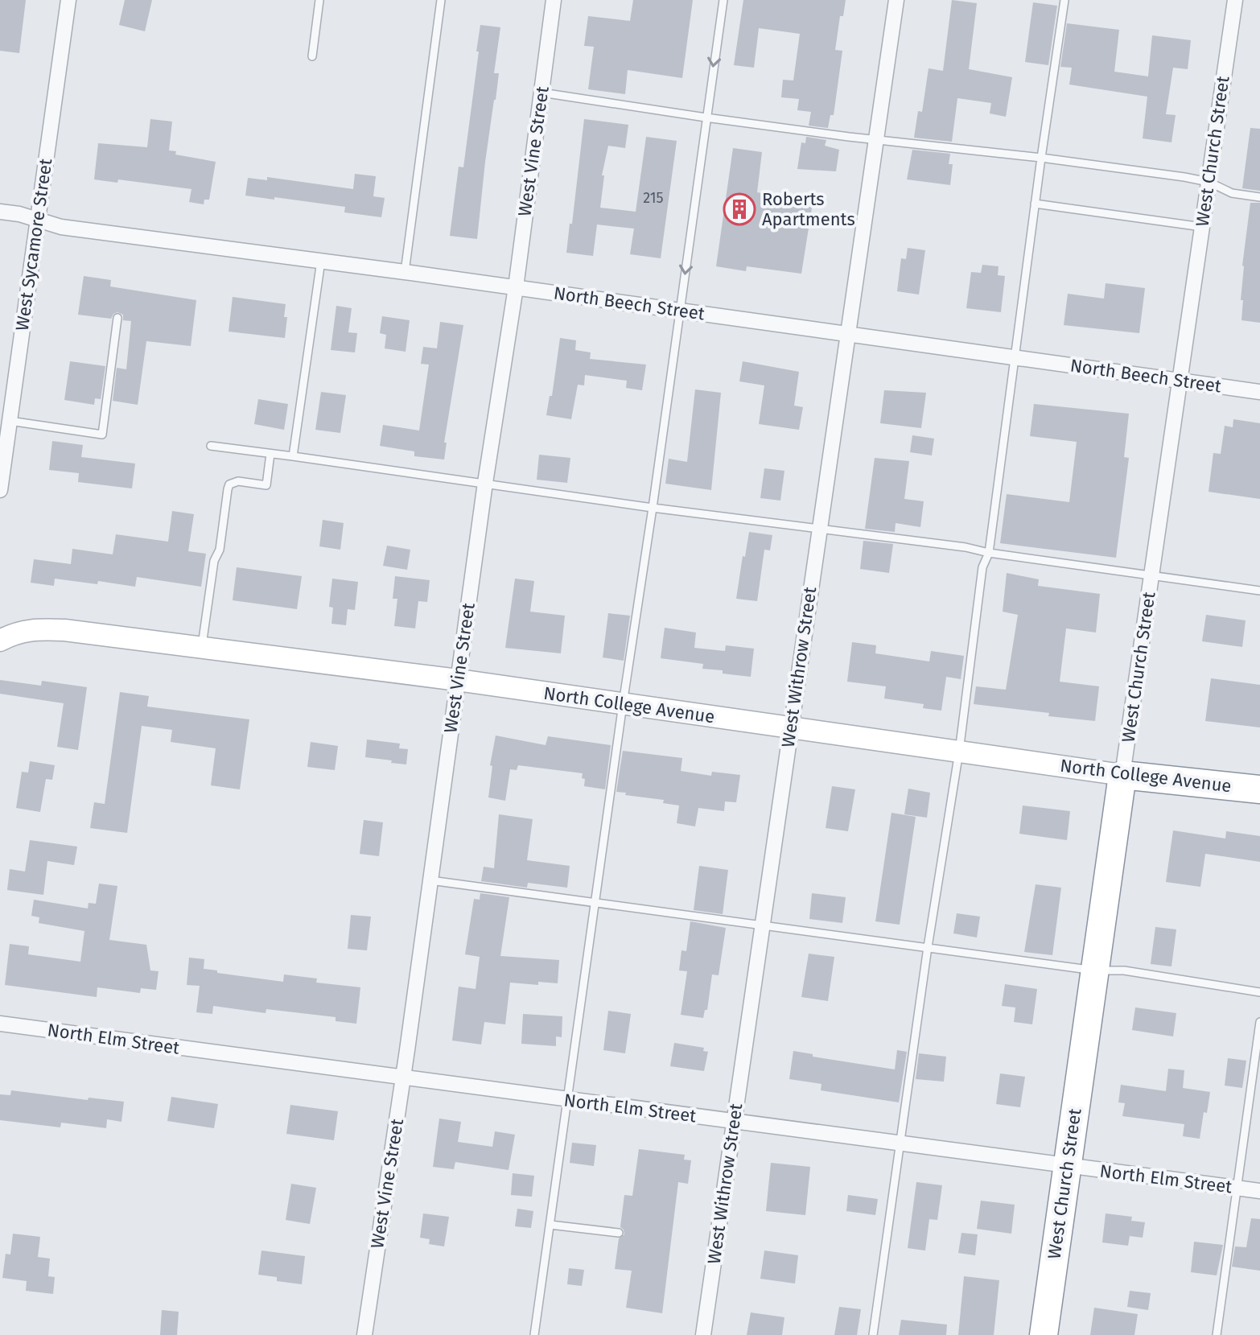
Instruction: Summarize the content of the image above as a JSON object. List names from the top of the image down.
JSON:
{
  "streets": {
    "highway": ["West Church Street", "North College Avenue"],
    "street": [
      "West Vine Street",
      "West Sycamore Street",
      "North Beech Street",
      "West Withrow Street",
      "North Elm Street"
    ]
  },
  "crossings": [
    ["West Vine Street", "North Beech Street"],
    ["West Vine Street", "North College Avenue"],
    ["West Vine Street", "North Elm Street"],
    ["West Church Street", "North Beech Street"],
    ["West Church Street", "North College Avenue"],
    ["West Church Street", "North Elm Street"],
    ["West Sycamore Street", "North Beech Street"],
    ["North Beech Street", "West Withrow Street"],
    ["West Withrow Street", "North College Avenue"],
    ["West Withrow Street", "North Elm Street"]
  ],
  "places": {
    "building": ["Roberts Apartments"]
  },
  "house_numbers": ["215"]
}
